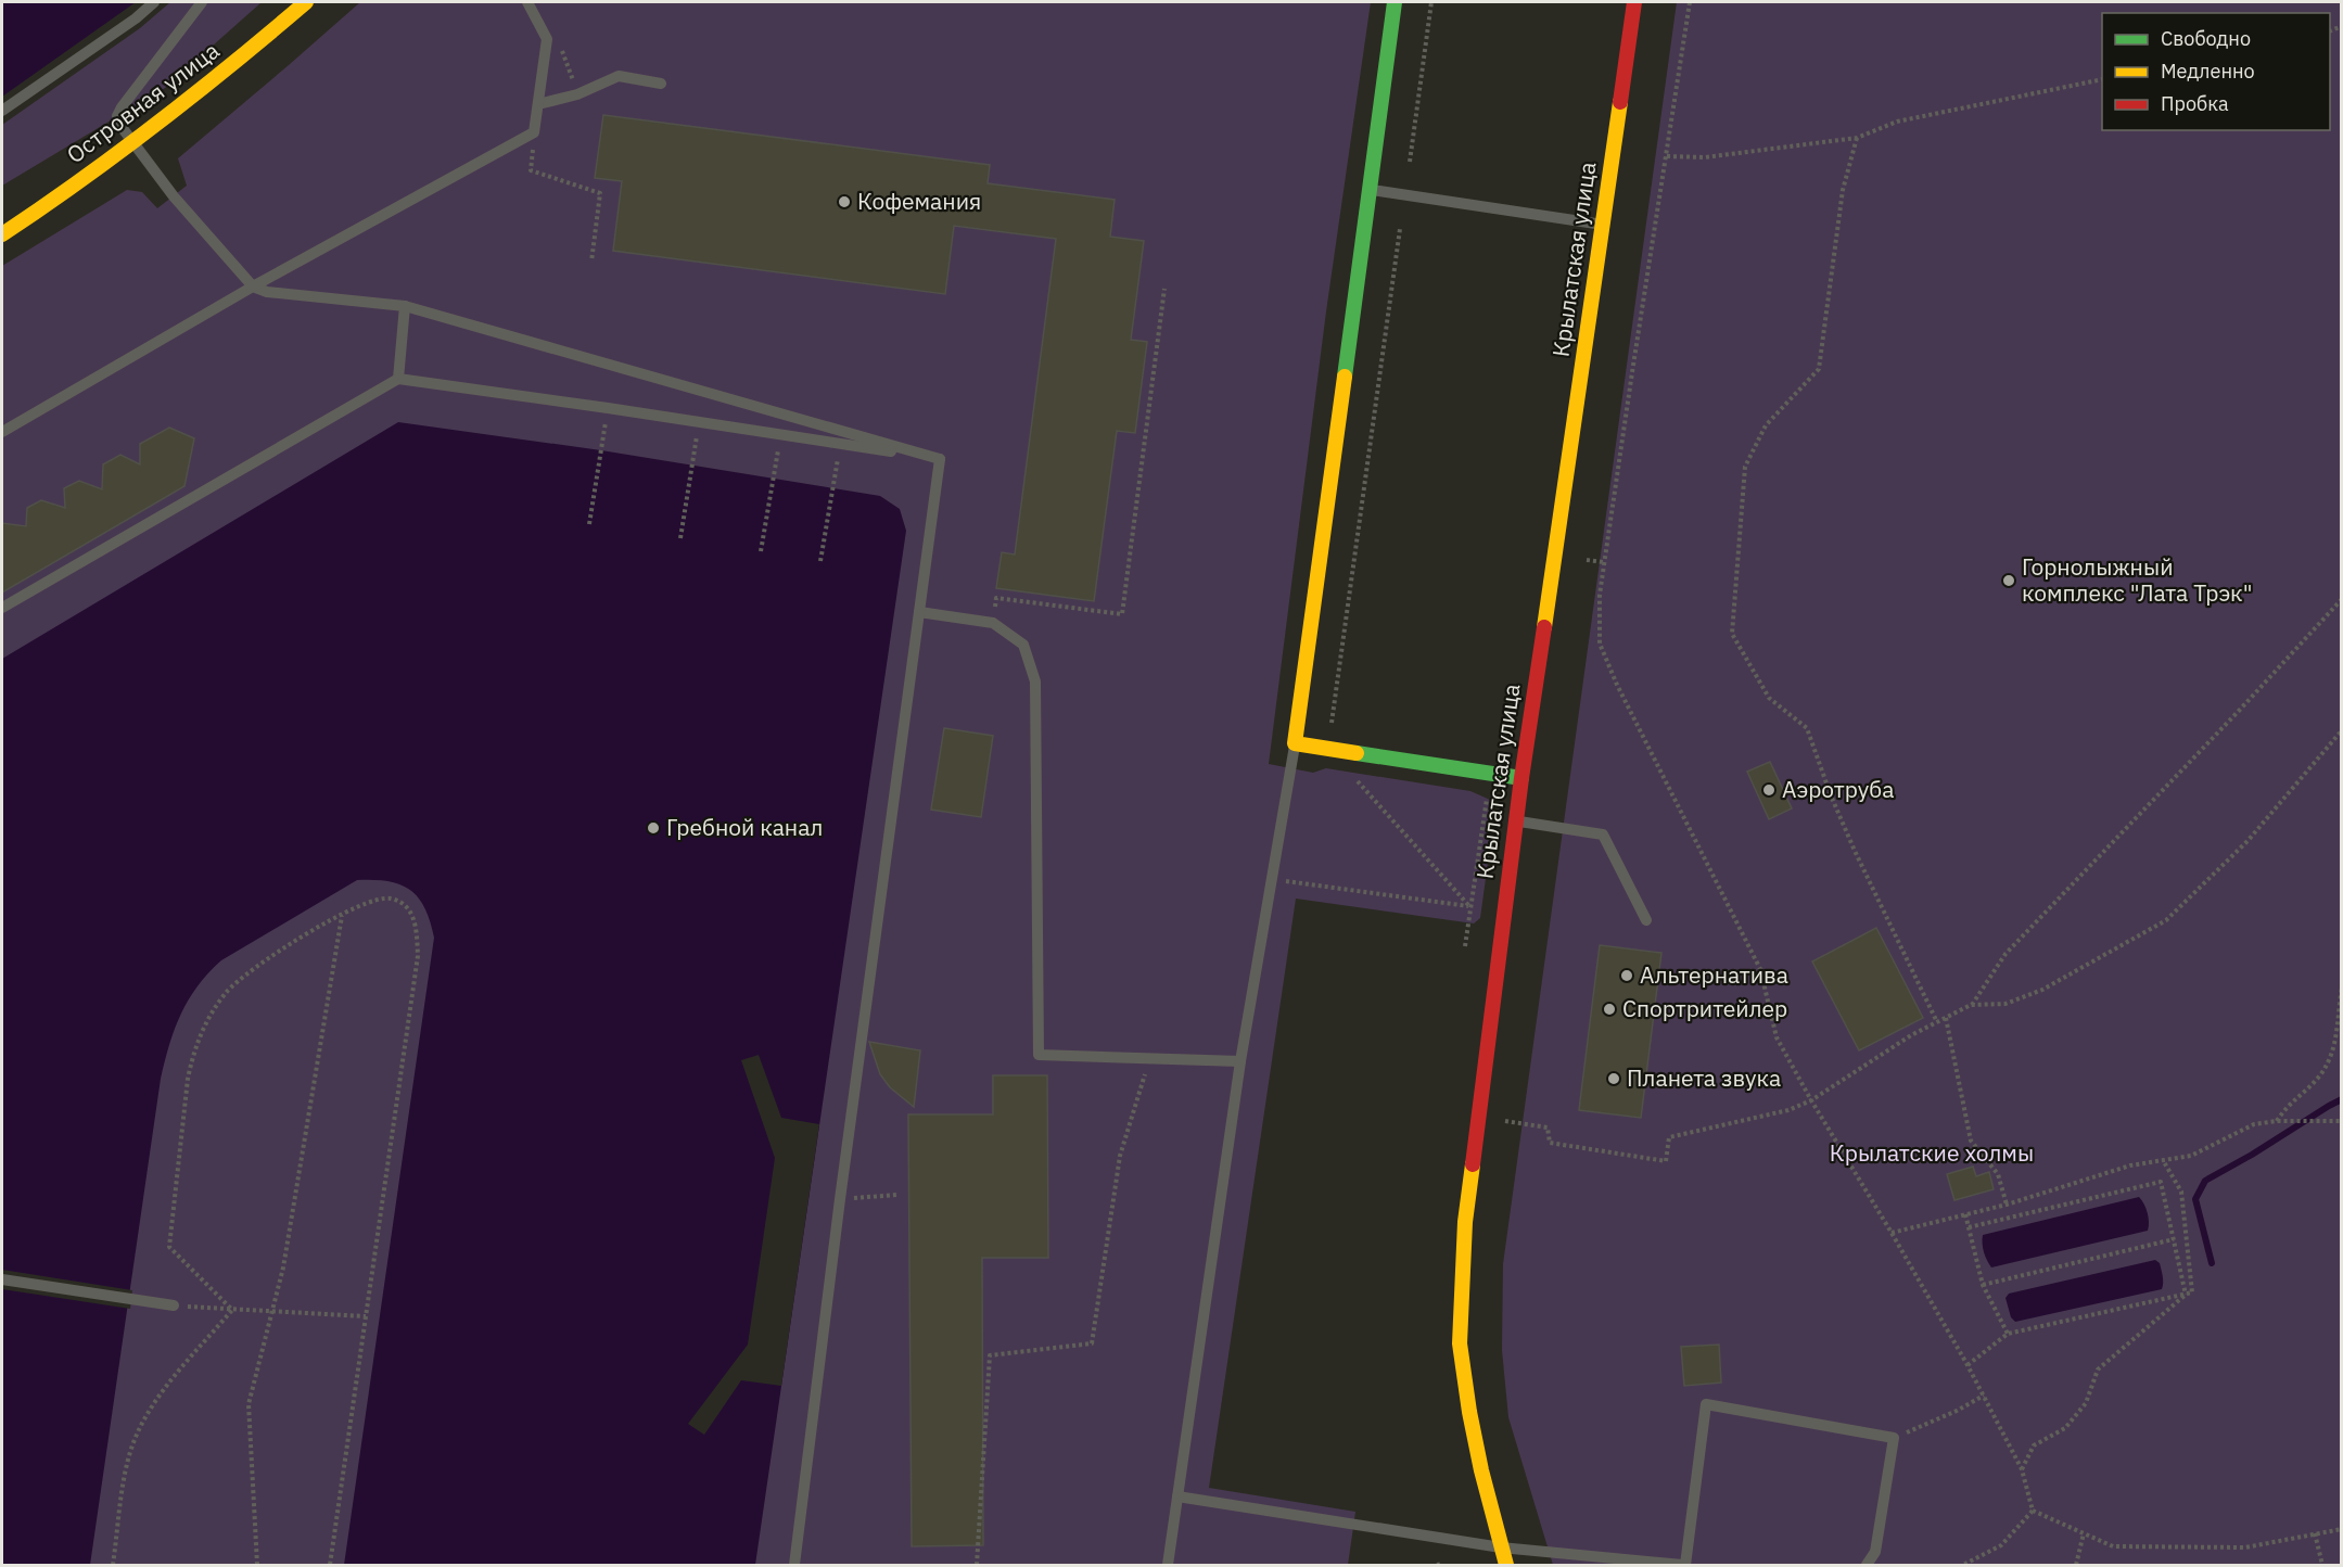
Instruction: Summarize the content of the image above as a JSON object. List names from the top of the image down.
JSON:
{
  "streets": {
    "main road": ["Островная улица", "Крылатская улица"]
  },
  "parks": ["Крылатские холмы"],
  "places": [
    "Кофемания",
    "Горнолыжный комплекс \"Лата Трэк\"",
    "Аэротруба",
    "Гребной канал",
    "Альтернатива",
    "Спортритейлер",
    "Планета звука"
  ],
  "legend": ["Свободно", "Медленно", "Пробка"]
}
